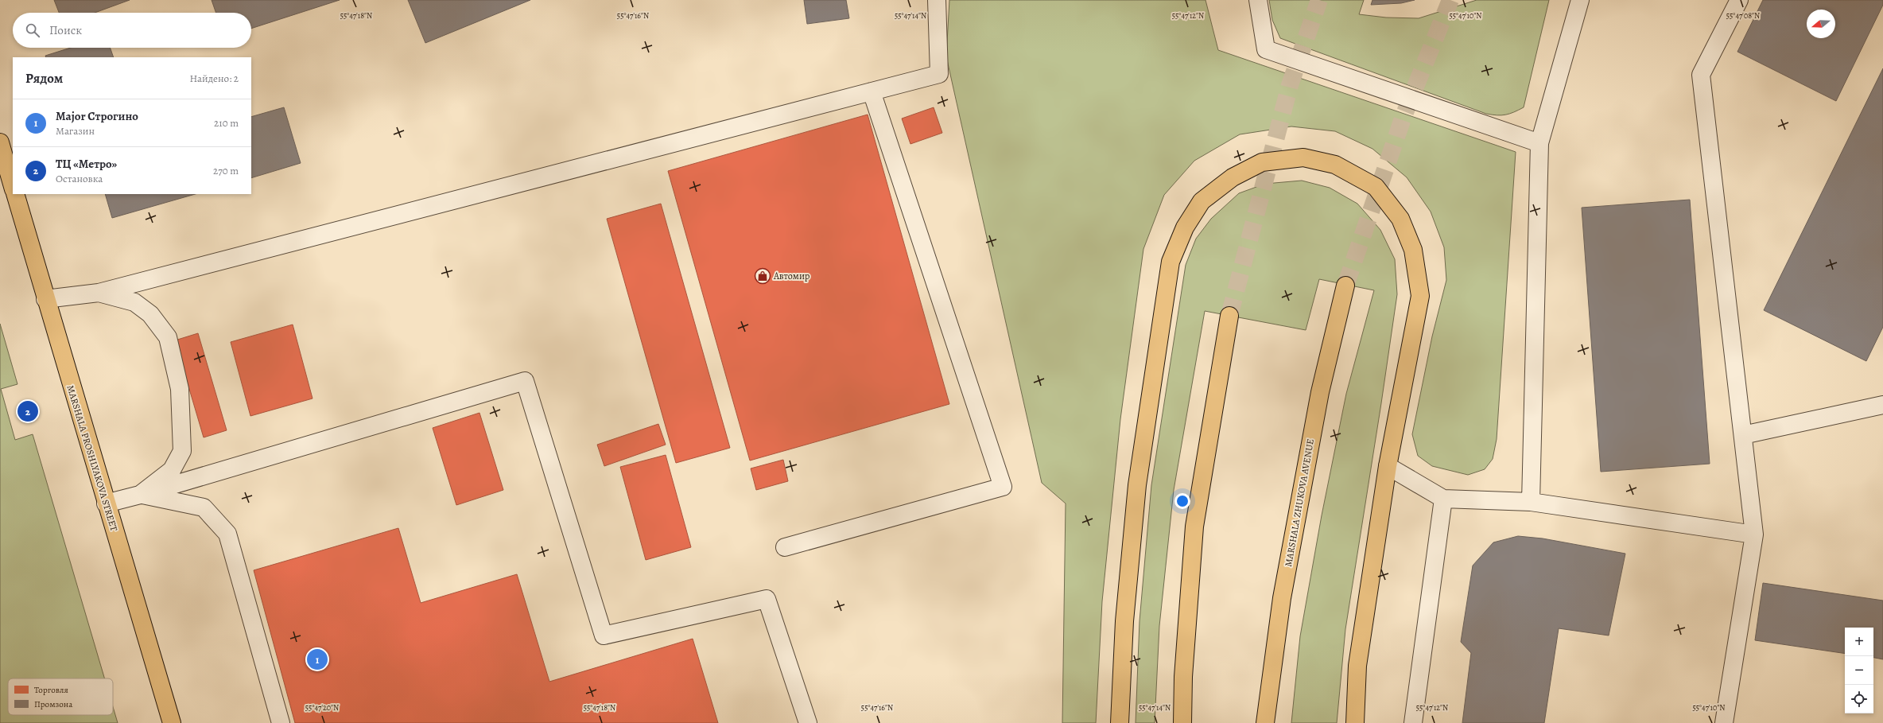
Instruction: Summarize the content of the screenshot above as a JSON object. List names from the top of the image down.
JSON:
{
  "streets": {
    "main road": ["MARSHALA PROSHLYAKOVA STREET", "MARSHALA ZHUKOVA AVENUE"]
  },
  "places": {
    "shop": ["Автомир"]
  },
  "legend": ["Торговля", "Промзона"],
  "north": "left",
  "page": {
    "search": "Поиск",
    "heading": ["Рядом", "Найдено: 2"],
    "list": [
      {
        "mark": "1",
        "name": "Major Строгино",
        "note": "Магазин",
        "value": "210 m"
      },
      {
        "mark": "2",
        "name": "ТЦ «Метро»",
        "note": "Остановка",
        "value": "270 m"
      }
    ],
    "pins": ["2", "1"],
    "map_buttons": ["+", "−"]
  },
  "coordinates": [
    "55°47'16\"N",
    "55°47'14\"N",
    "55°47'12\"N",
    "55°47'10\"N",
    "55°47'08\"N",
    "55°47'18\"N",
    "55°47'20\"N"
  ]
}
